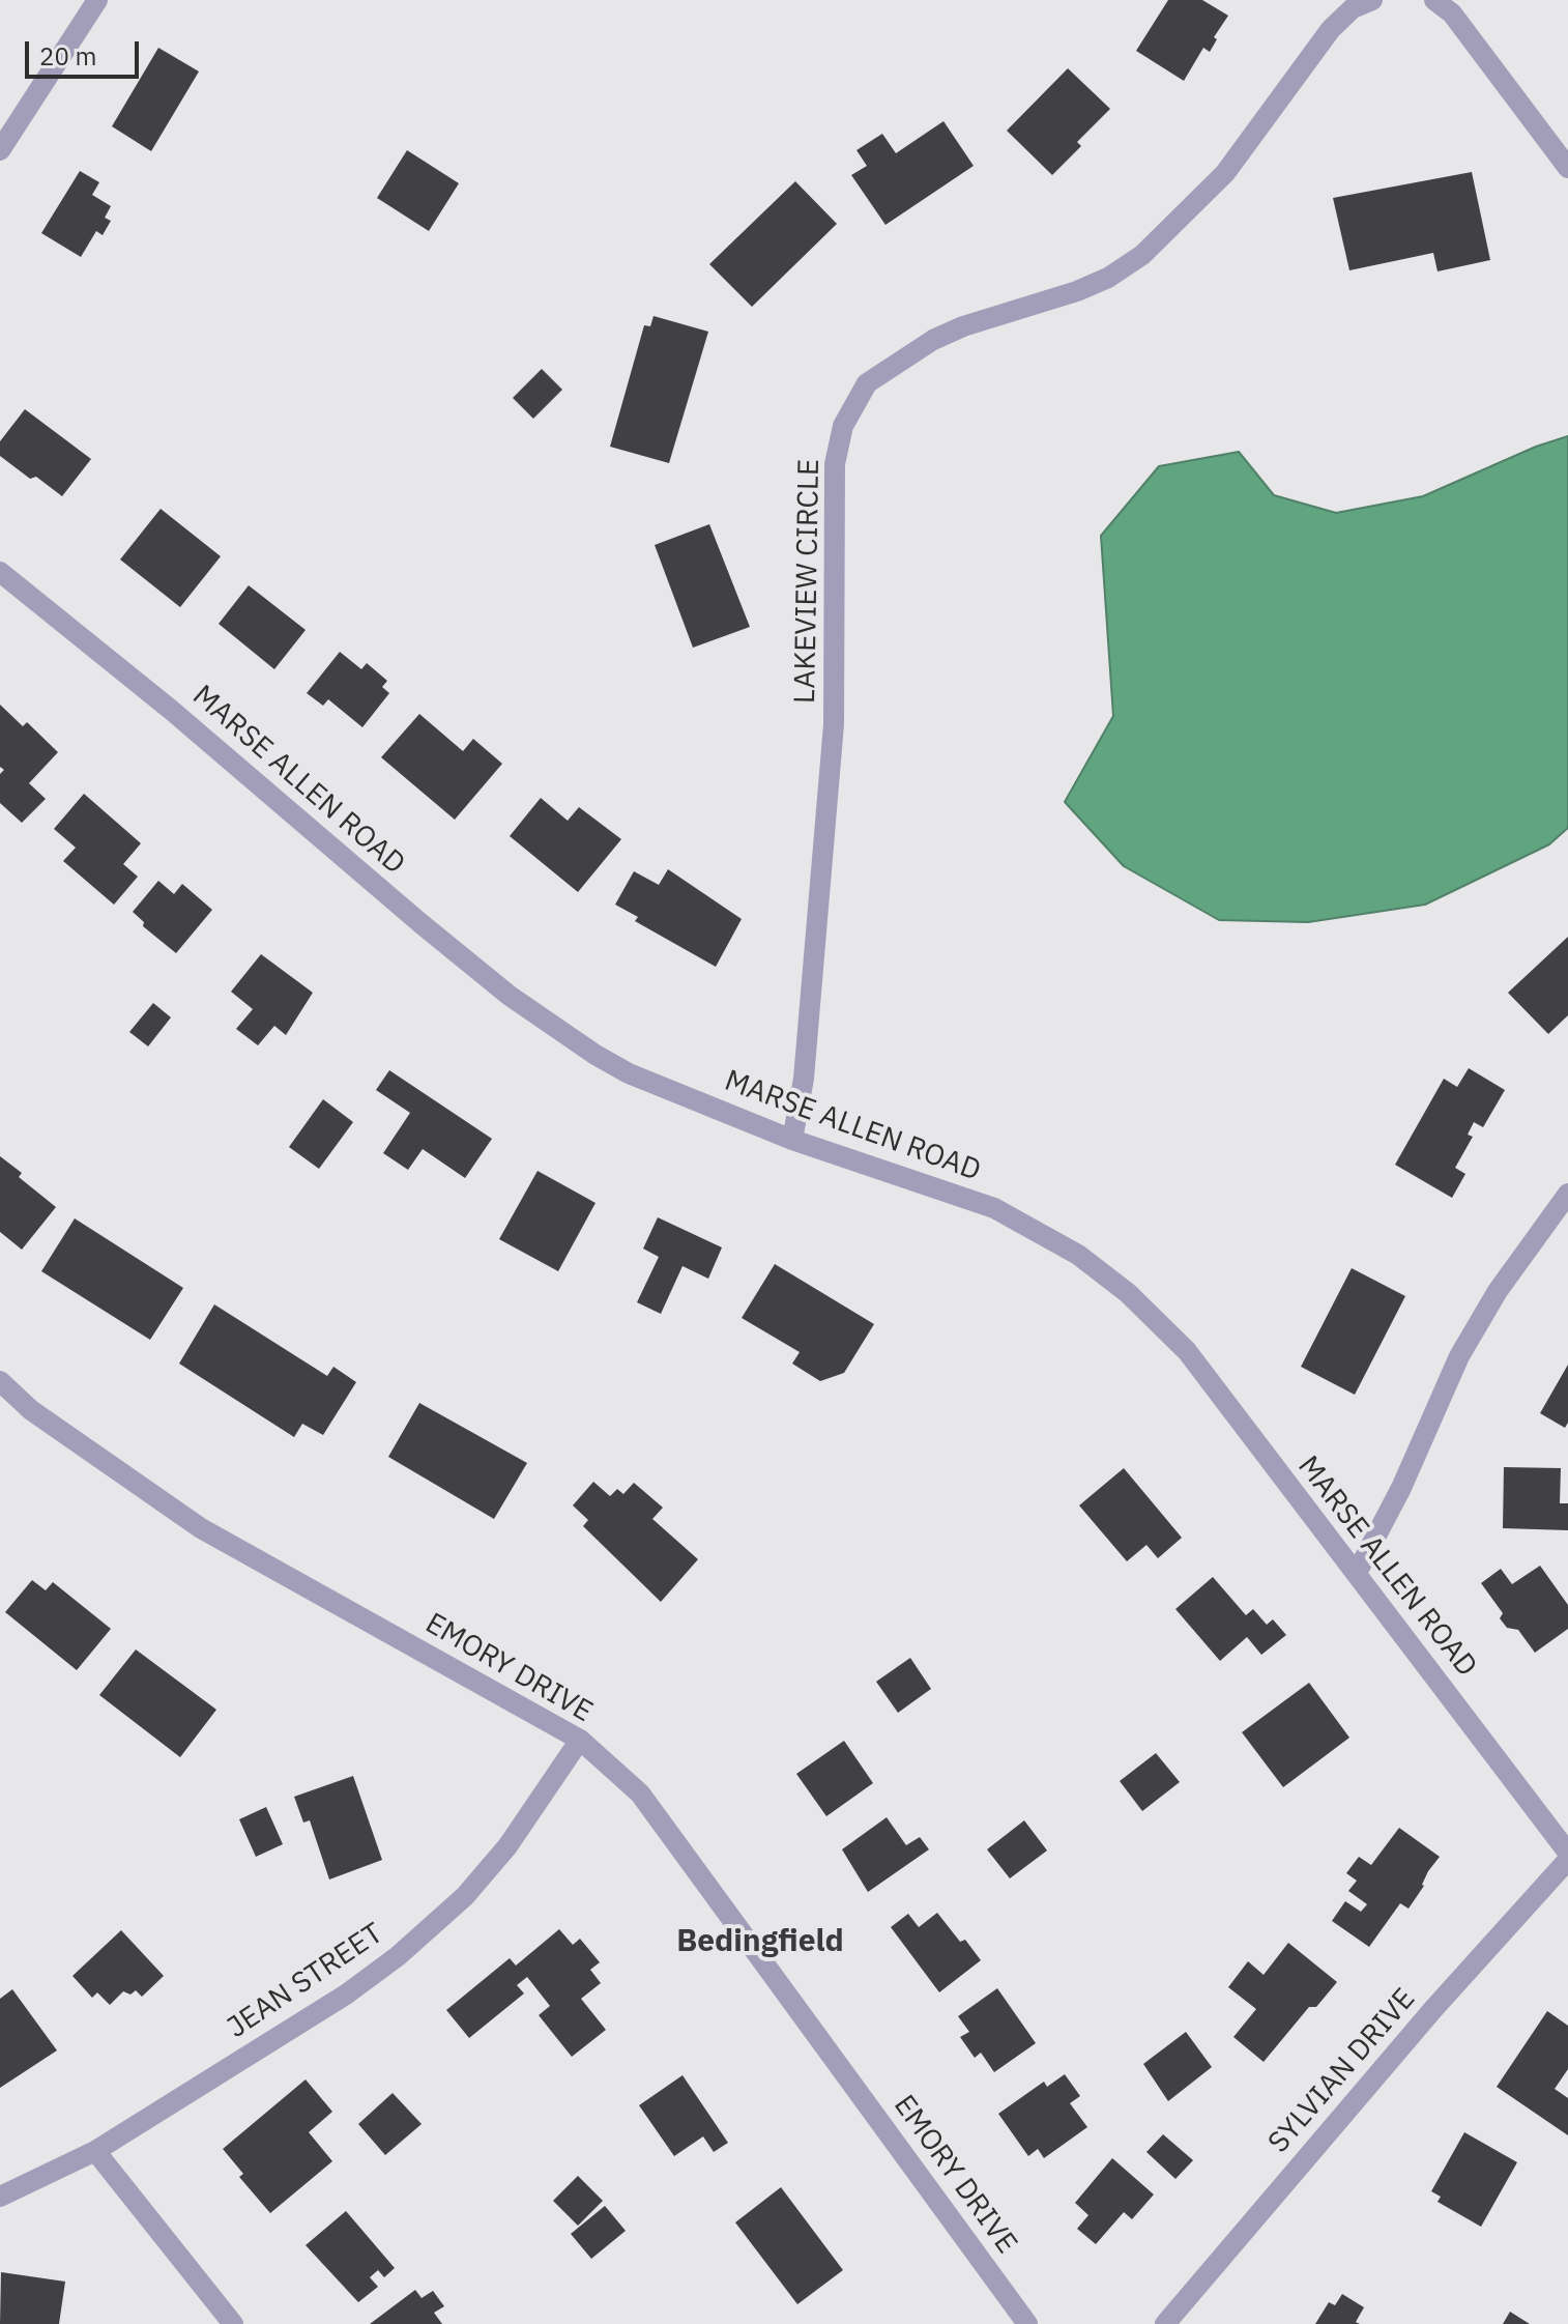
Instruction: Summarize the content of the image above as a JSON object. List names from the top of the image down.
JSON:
{
  "streets": {
    "street": [
      "LAKEVIEW CIRCLE",
      "MARSE ALLEN ROAD",
      "EMORY DRIVE",
      "JEAN STREET",
      "SYLVIAN DRIVE"
    ]
  },
  "crossings": [
    ["LAKEVIEW CIRCLE", "MARSE ALLEN ROAD"],
    ["EMORY DRIVE", "JEAN STREET"]
  ],
  "districts": ["Bedingfield"],
  "scale_bar": "20 m"
}
